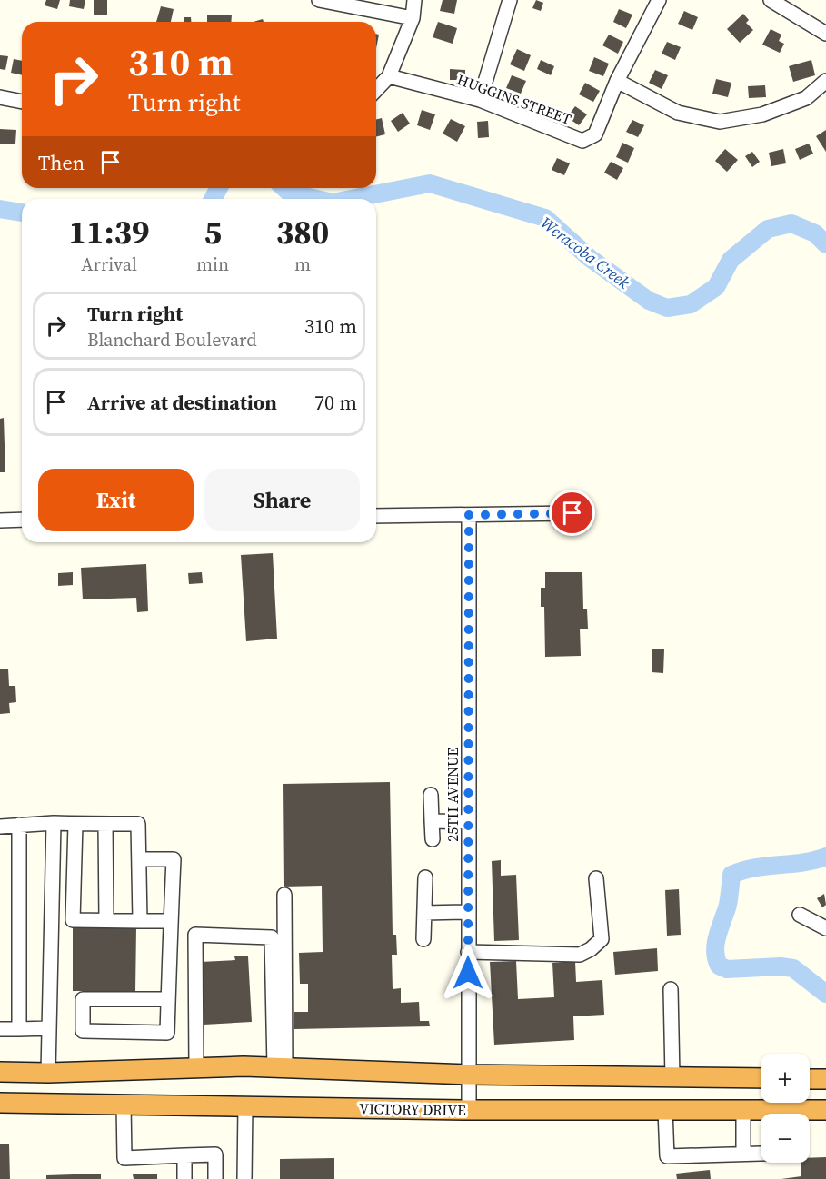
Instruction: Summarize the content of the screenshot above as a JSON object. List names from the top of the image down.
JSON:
{
  "streets": {
    "highway": ["VICTORY DRIVE"],
    "street": ["HUGGINS STREET", "25TH AVENUE"]
  },
  "crossings": [
    ["25TH AVENUE", "VICTORY DRIVE"]
  ],
  "water": ["Weracoba Creek"],
  "page": {
    "turn": ["310 m", "Turn right"],
    "then": "Then",
    "eta": [
      "11:39",
      "Arrival",
      "5",
      "min",
      "380",
      "m"
    ],
    "list": [
      {
        "name": "Turn right",
        "note": "Blanchard Boulevard",
        "value": "310 m"
      },
      {
        "name": "Arrive at destination",
        "value": "70 m"
      }
    ],
    "buttons": ["Exit", "Share"],
    "map_buttons": ["+", "−"]
  }
}
